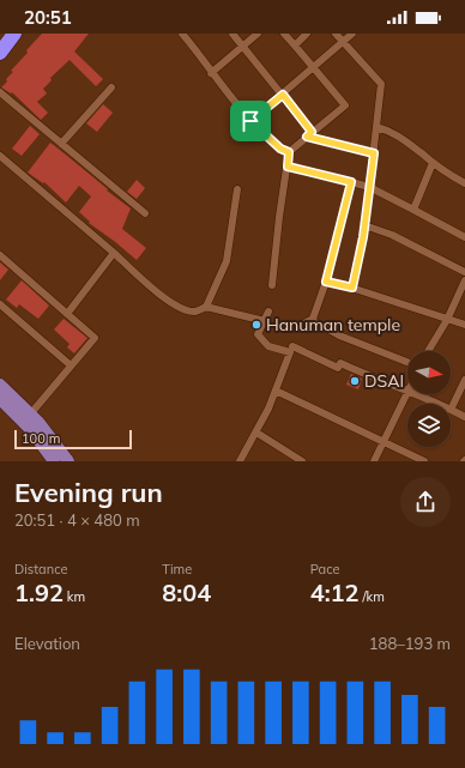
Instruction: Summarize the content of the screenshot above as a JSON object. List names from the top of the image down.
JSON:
{
  "places": ["Hanuman temple", "DSAI"],
  "scale_bar": "100 m",
  "north": "right",
  "page": {
    "status": "20:51",
    "scale": "100 m",
    "heading": ["Evening run", "20:51 · 4 × 480 m"],
    "stats": [
      ["Distance", "1.92 km"],
      ["Time", "8:04"],
      ["Pace", "4:12 /km"]
    ],
    "chart": ["Elevation", "188–193 m"]
  }
}
